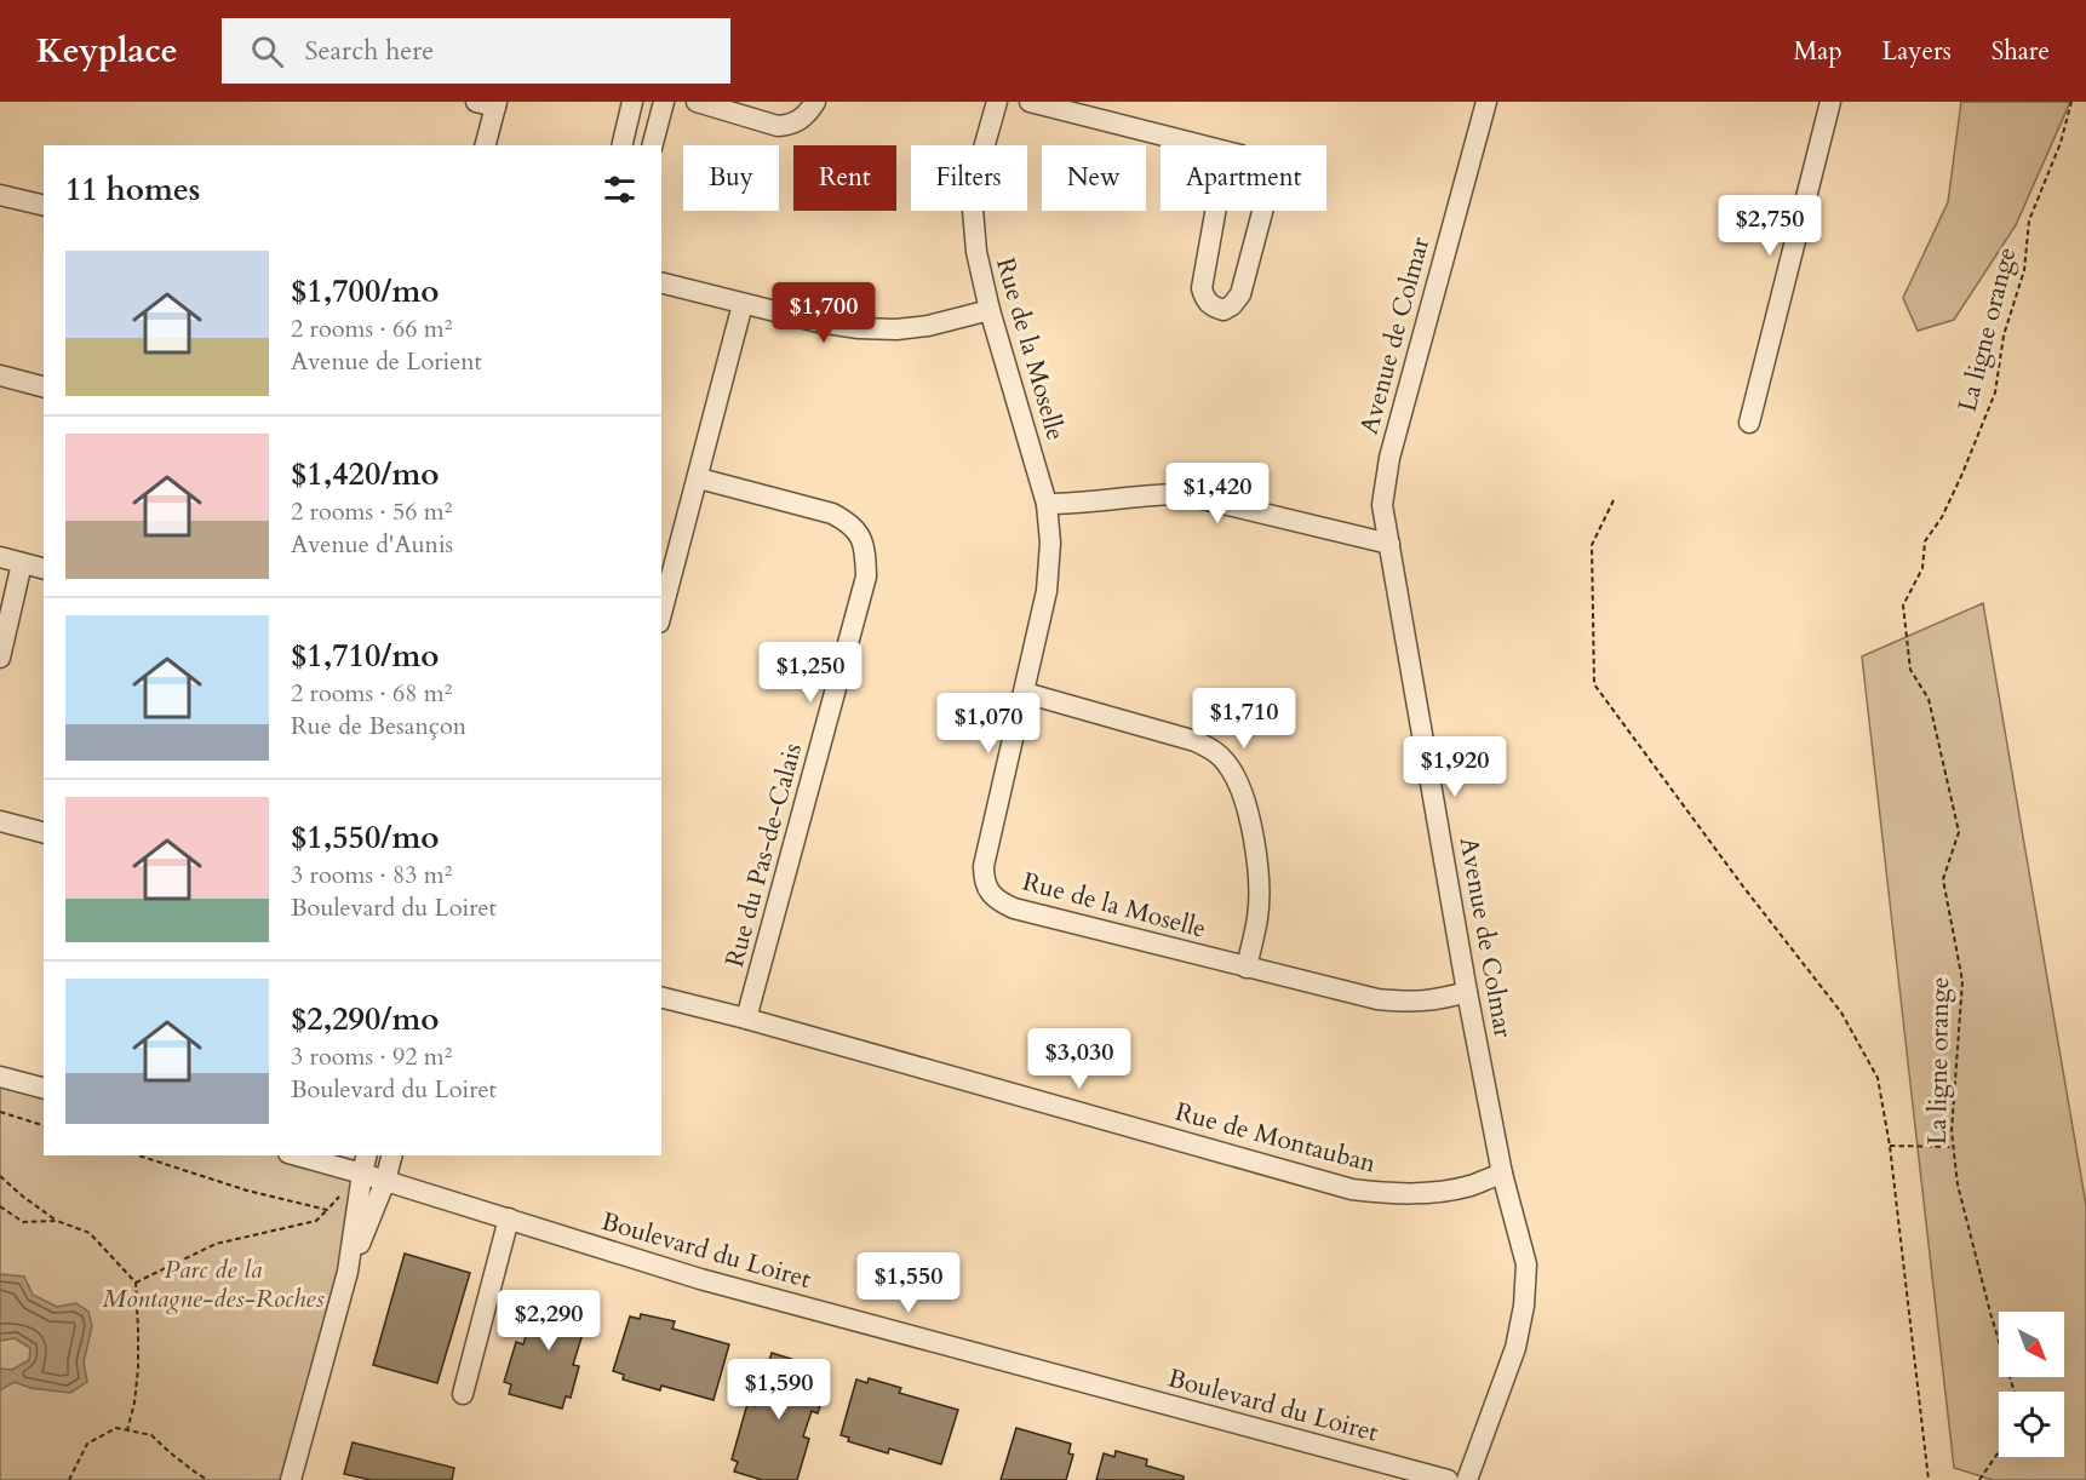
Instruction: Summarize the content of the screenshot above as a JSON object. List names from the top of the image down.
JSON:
{
  "streets": {
    "street": [
      "Avenue de Colmar",
      "Rue de la Moselle",
      "Rue du Pas-de-Calais",
      "Rue de Montauban",
      "Boulevard du Loiret"
    ],
    "path": ["La ligne orange"]
  },
  "crossings": [
    ["Avenue de Colmar", "Rue de la Moselle"],
    ["Avenue de Colmar", "Rue de Montauban"],
    ["Rue du Pas-de-Calais", "Rue de Montauban"]
  ],
  "parks": ["Parc de la Montagne-des-Roches"],
  "north": "bottom right",
  "page": {
    "header": "Keyplace",
    "search": "Search here",
    "nav": ["Map", "Layers", "Share"],
    "chip": [
      "Buy",
      "Rent",
      "Filters",
      "New",
      "Apartment"
    ],
    "heading": "11 homes",
    "price": [
      "$2,750",
      "$1,700",
      "$1,420",
      "$1,250",
      "$1,710",
      "$1,070",
      "$1,920",
      "$3,030",
      "$1,550",
      "$2,290",
      "$1,590"
    ],
    "list": [
      {
        "name": "$1,700/mo",
        "note": "2 rooms · 66 m² · Avenue de Lorient"
      },
      {
        "name": "$1,420/mo",
        "note": "2 rooms · 56 m² · Avenue d'Aunis"
      },
      {
        "name": "$1,710/mo",
        "note": "2 rooms · 68 m² · Rue de Besançon"
      },
      {
        "name": "$1,550/mo",
        "note": "3 rooms · 83 m² · Boulevard du Loiret"
      },
      {
        "name": "$2,290/mo",
        "note": "3 rooms · 92 m² · Boulevard du Loiret"
      }
    ]
  }
}
